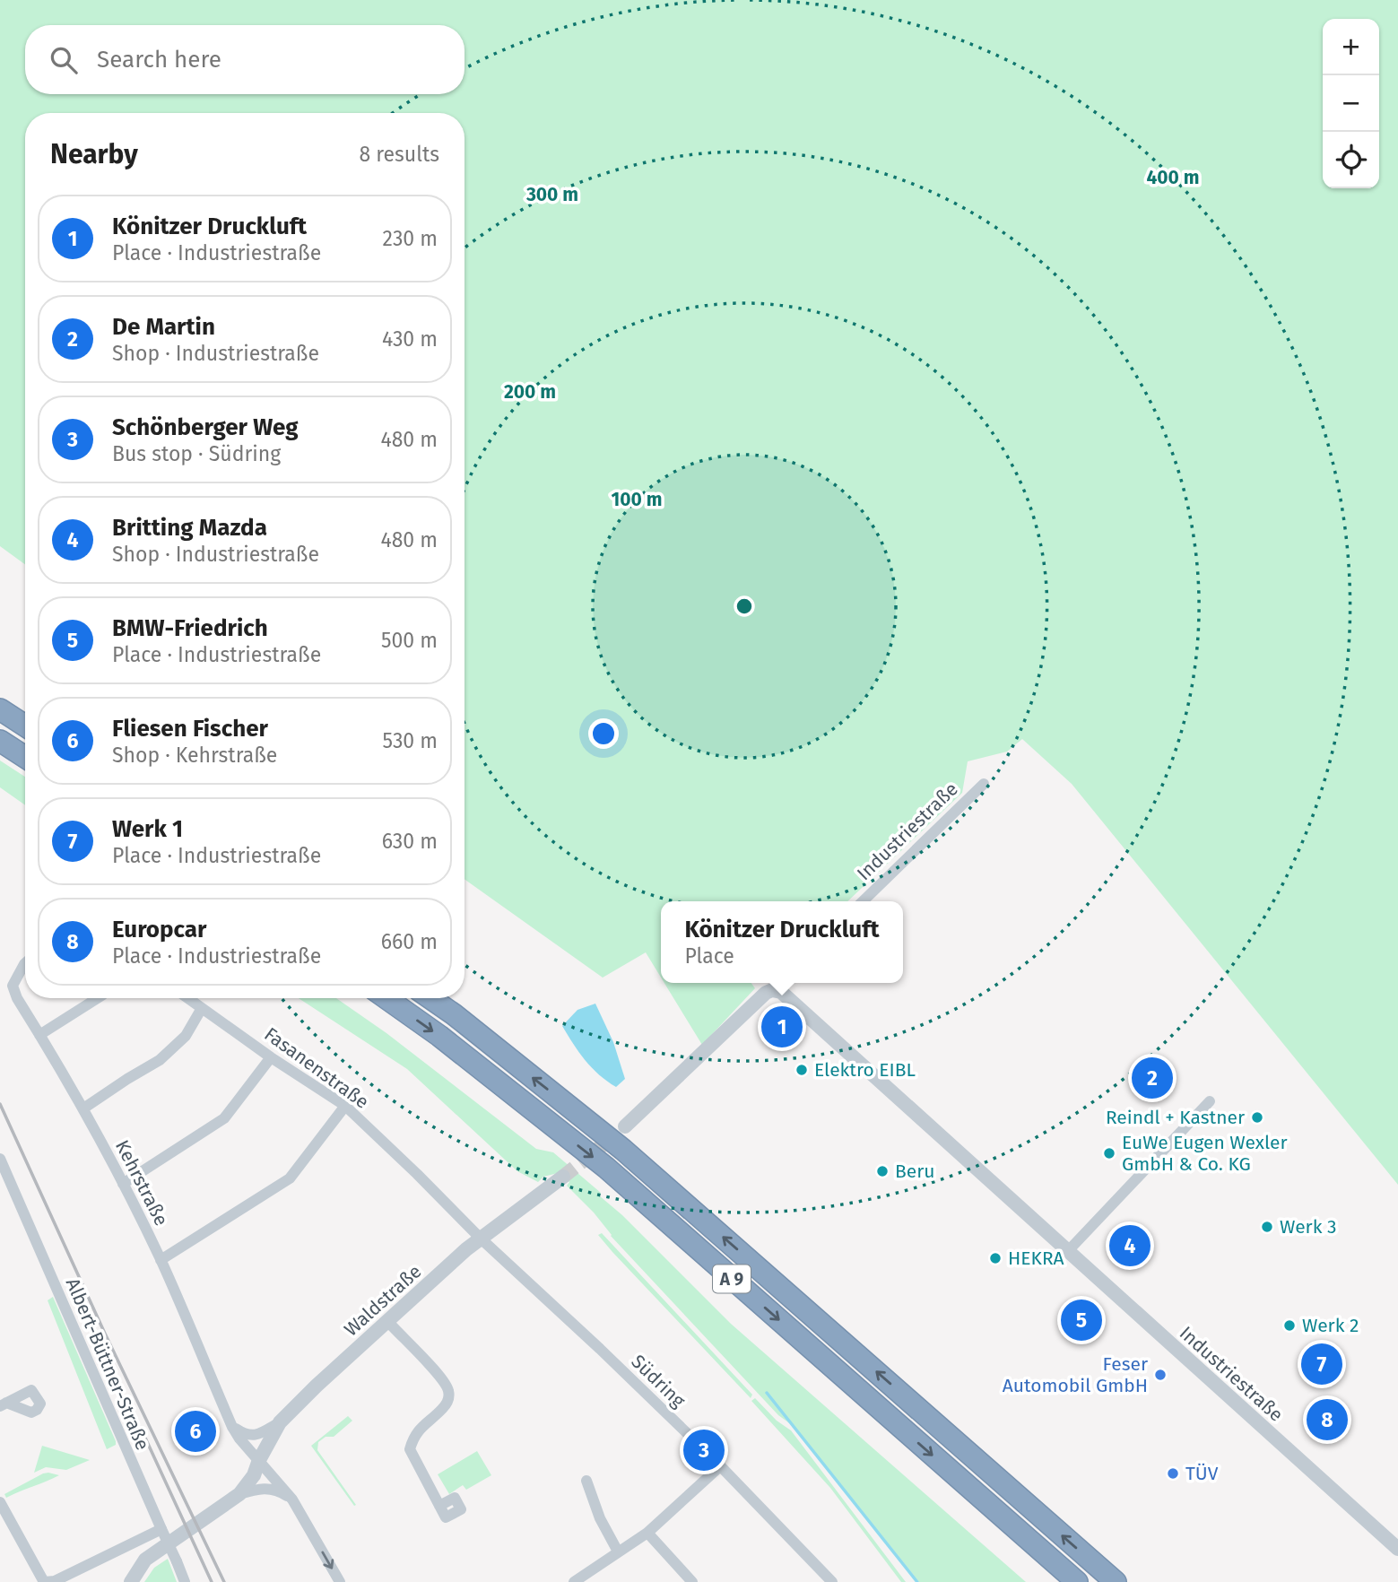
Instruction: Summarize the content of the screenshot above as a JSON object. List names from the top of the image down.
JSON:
{
  "streets": {
    "highway": ["A 9"],
    "street": [
      "Industriestraße",
      "Fasanenstraße",
      "Kehrstraße",
      "Waldstraße",
      "Albert-Büttner-Straße",
      "Südring"
    ]
  },
  "crossings": [
    ["Fasanenstraße", "Waldstraße"],
    ["Fasanenstraße", "Südring"],
    ["Kehrstraße", "Waldstraße"],
    ["Waldstraße", "Südring"]
  ],
  "places": [
    "Elektro EIBL",
    "Reindl + Kastner",
    "EuWe Eugen Wexler GmbH & Co. KG",
    "Beru",
    "Werk 3",
    "HEKRA",
    "Werk 2",
    "Feser Automobil GmbH",
    "TÜV"
  ],
  "page": {
    "map_buttons": ["+", "−"],
    "search": "Search here",
    "heading": ["Nearby", "8 results"],
    "list": [
      {
        "mark": "1",
        "name": "Könitzer Druckluft",
        "note": "Place · Industriestraße",
        "value": "230 m"
      },
      {
        "mark": "2",
        "name": "De Martin",
        "note": "Shop · Industriestraße",
        "value": "430 m"
      },
      {
        "mark": "3",
        "name": "Schönberger Weg",
        "note": "Bus stop · Südring",
        "value": "480 m"
      },
      {
        "mark": "4",
        "name": "Britting Mazda",
        "note": "Shop · Industriestraße",
        "value": "480 m"
      },
      {
        "mark": "5",
        "name": "BMW-Friedrich",
        "note": "Place · Industriestraße",
        "value": "500 m"
      },
      {
        "mark": "6",
        "name": "Fliesen Fischer",
        "note": "Shop · Kehrstraße",
        "value": "530 m"
      },
      {
        "mark": "7",
        "name": "Werk 1",
        "note": "Place · Industriestraße",
        "value": "630 m"
      },
      {
        "mark": "8",
        "name": "Europcar",
        "note": "Place · Industriestraße",
        "value": "660 m"
      }
    ],
    "popup": ["Könitzer Druckluft", "Place"],
    "pins": [
      "1",
      "2",
      "4",
      "5",
      "7",
      "8",
      "6",
      "3"
    ]
  },
  "rings": [
    "400 m",
    "300 m",
    "200 m",
    "100 m"
  ]
}
